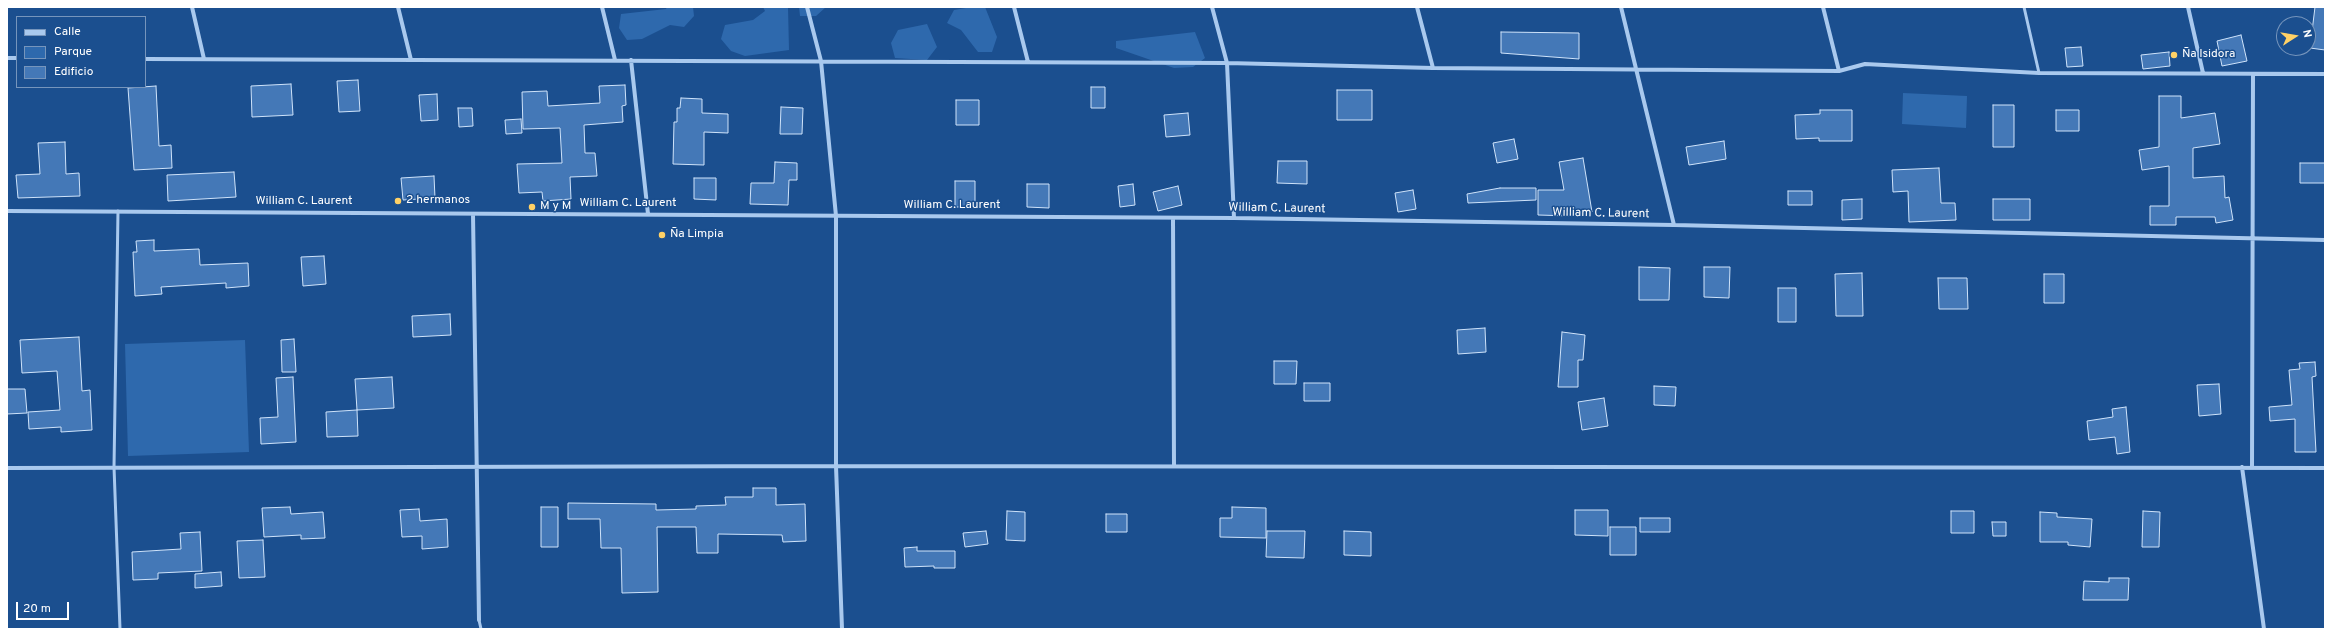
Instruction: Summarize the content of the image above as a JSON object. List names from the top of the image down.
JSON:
{
  "streets": {
    "street": ["William C. Laurent"]
  },
  "places": [
    "Ña Isidora",
    "2 hermanos",
    "M y M",
    "Ña Limpia"
  ],
  "legend": ["Calle", "Parque", "Edificio"],
  "scale_bar": "20 m",
  "north": "right"
}
